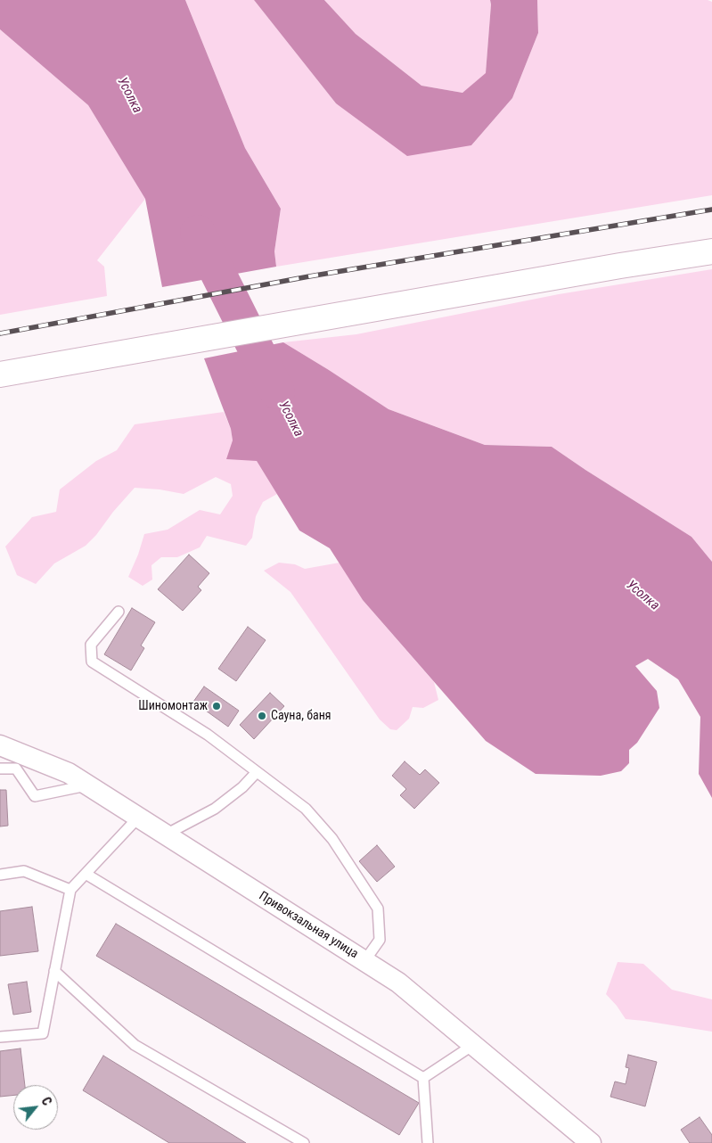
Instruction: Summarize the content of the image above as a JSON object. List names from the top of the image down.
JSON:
{
  "streets": {
    "street": ["Привокзальная улица"]
  },
  "water": ["Усолка"],
  "places": ["Шиномонтаж", "Сауна, баня"],
  "north": "top right"
}
